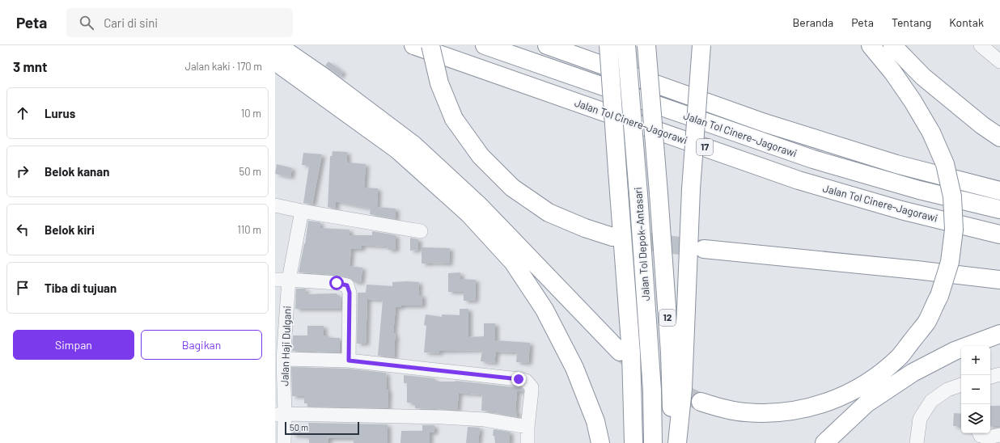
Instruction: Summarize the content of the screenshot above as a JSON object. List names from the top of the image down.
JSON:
{
  "streets": {
    "highway": [
      "Jalan Tol Cinere-Jagorawi",
      "Jalan Tol Cinere–Jagorawi",
      "17",
      "Jalan Tol Depok–Antasari",
      "12"
    ],
    "street": ["Jalan Haji Dulgani"]
  },
  "scale_bar": "50 m",
  "page": {
    "header": "Peta",
    "search": "Cari di sini",
    "nav": [
      "Beranda",
      "Peta",
      "Tentang",
      "Kontak"
    ],
    "heading": ["3 mnt", "Jalan kaki · 170 m"],
    "list": [
      ["Lurus", "10 m"],
      ["Belok kanan", "50 m"],
      ["Belok kiri", "110 m"],
      "Tiba di tujuan"
    ],
    "buttons": ["Simpan", "Bagikan"],
    "map_buttons": ["+", "−"],
    "scale": "50 m"
  }
}
